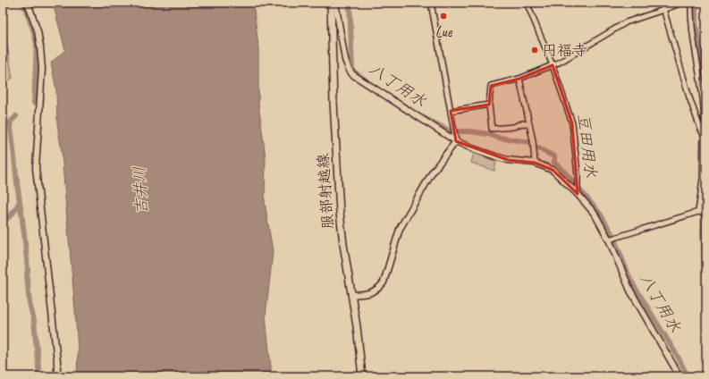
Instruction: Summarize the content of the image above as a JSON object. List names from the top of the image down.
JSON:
{
  "streets": {
    "main road": ["服部射越線"]
  },
  "water": ["八丁用水", "豆田用水", "吉井川"],
  "places": ["Lue", "円福寺"]
}
